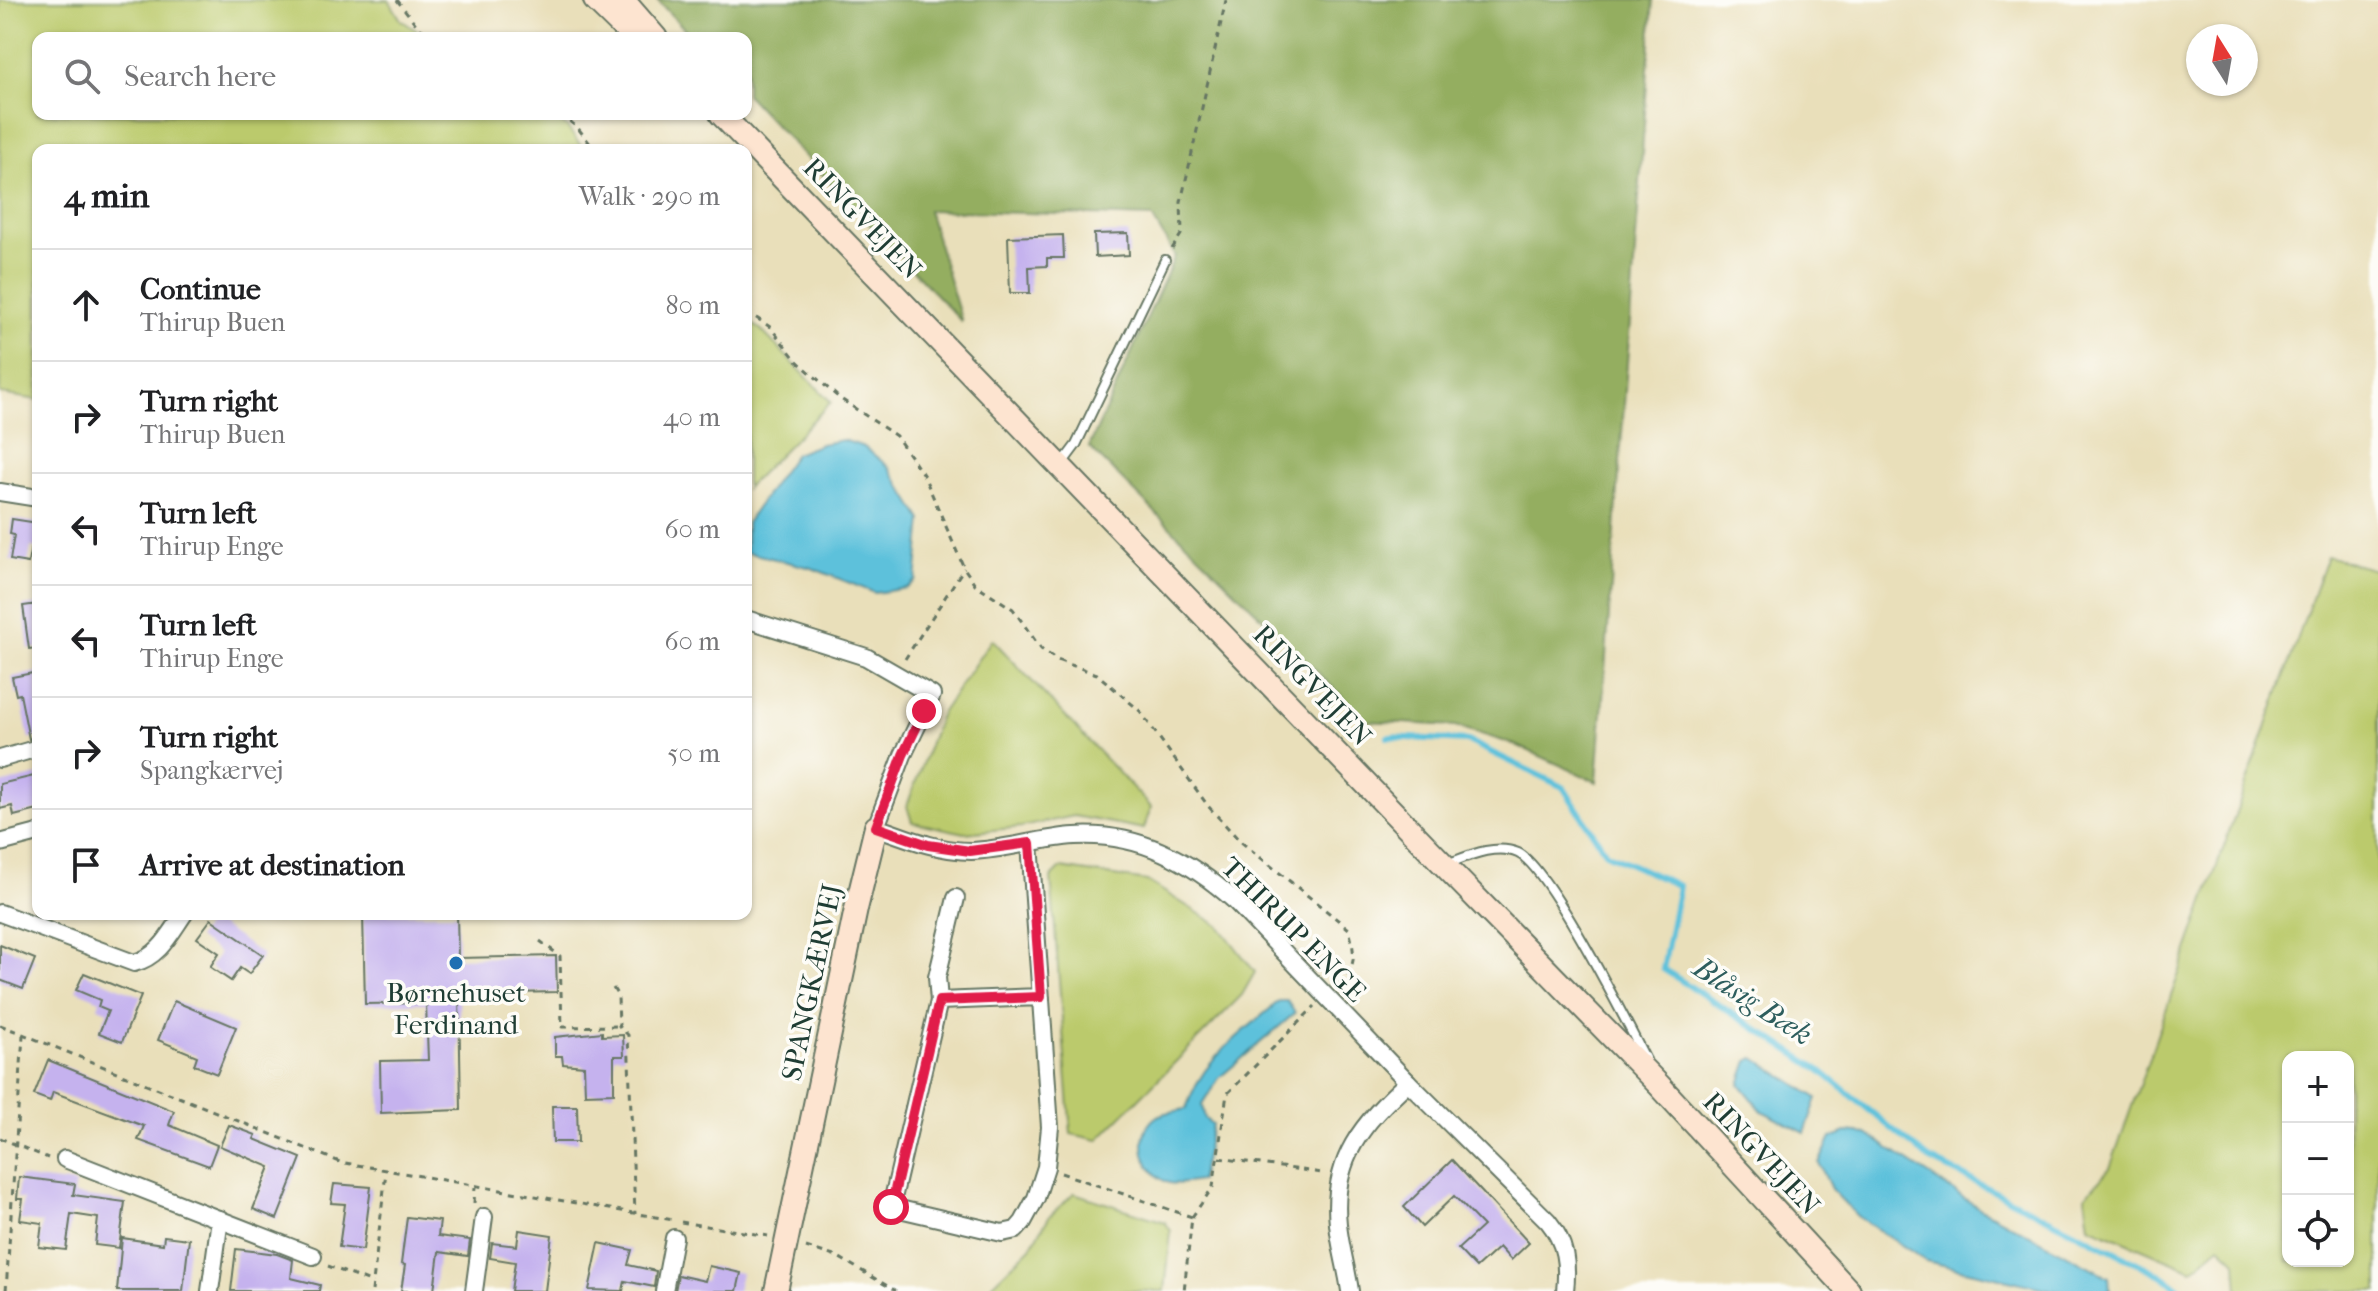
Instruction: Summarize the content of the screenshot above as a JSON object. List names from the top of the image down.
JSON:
{
  "streets": {
    "main road": ["RINGVEJEN", "SPANGKÆRVEJ"],
    "street": ["THIRUP ENGE"]
  },
  "crossings": [
    ["THIRUP ENGE", "SPANGKÆRVEJ"]
  ],
  "water": ["Blåsig Bæk"],
  "places": ["Børnehuset Ferdinand"],
  "north": "top",
  "page": {
    "search": "Search here",
    "heading": ["4 min", "Walk · 290 m"],
    "list": [
      ["Continue", "Thirup Buen", "80 m"],
      ["Turn right", "Thirup Buen", "40 m"],
      ["Turn left", "Thirup Enge", "60 m"],
      ["Turn left", "Thirup Enge", "60 m"],
      ["Turn right", "Spangkærvej", "50 m"],
      "Arrive at destination"
    ],
    "map_buttons": ["+", "−"]
  }
}
